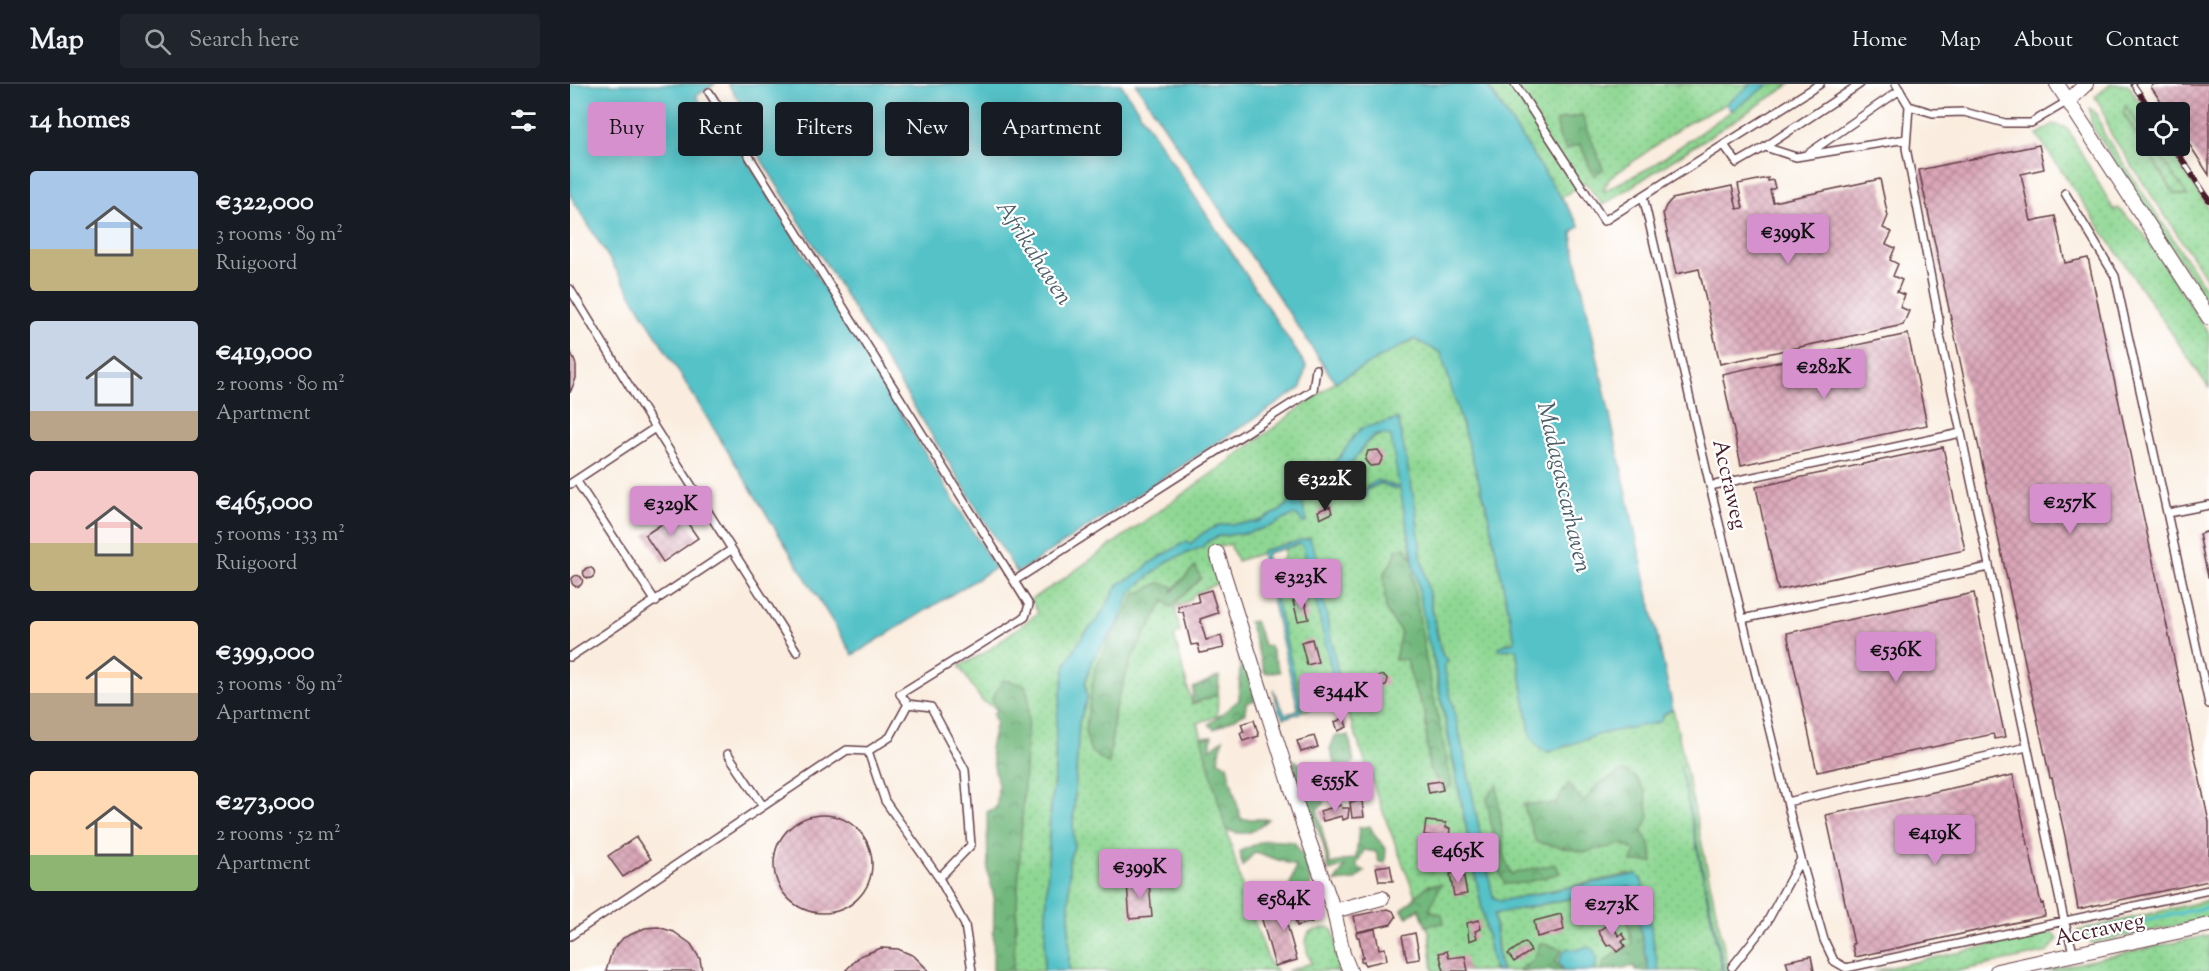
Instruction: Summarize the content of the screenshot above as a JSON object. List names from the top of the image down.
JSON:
{
  "streets": {
    "street": ["Accraweg"]
  },
  "water": ["Afrikahaven", "Madagascarhaven"],
  "page": {
    "header": "Map",
    "search": "Search here",
    "nav": [
      "Home",
      "Map",
      "About",
      "Contact"
    ],
    "heading": "14 homes",
    "chip": [
      "Buy",
      "Rent",
      "Filters",
      "New",
      "Apartment"
    ],
    "list": [
      {
        "name": "€322,000",
        "note": "3 rooms · 89 m² · Ruigoord"
      },
      {
        "name": "€419,000",
        "note": "2 rooms · 80 m² · Apartment"
      },
      {
        "name": "€465,000",
        "note": "5 rooms · 133 m² · Ruigoord"
      },
      {
        "name": "€399,000",
        "note": "3 rooms · 89 m² · Apartment"
      },
      {
        "name": "€273,000",
        "note": "2 rooms · 52 m² · Apartment"
      }
    ],
    "price": [
      "€399K",
      "€282K",
      "€322K",
      "€257K",
      "€329K",
      "€323K",
      "€536K",
      "€344K",
      "€555K",
      "€419K",
      "€465K",
      "€399K",
      "€584K",
      "€273K"
    ]
  }
}
